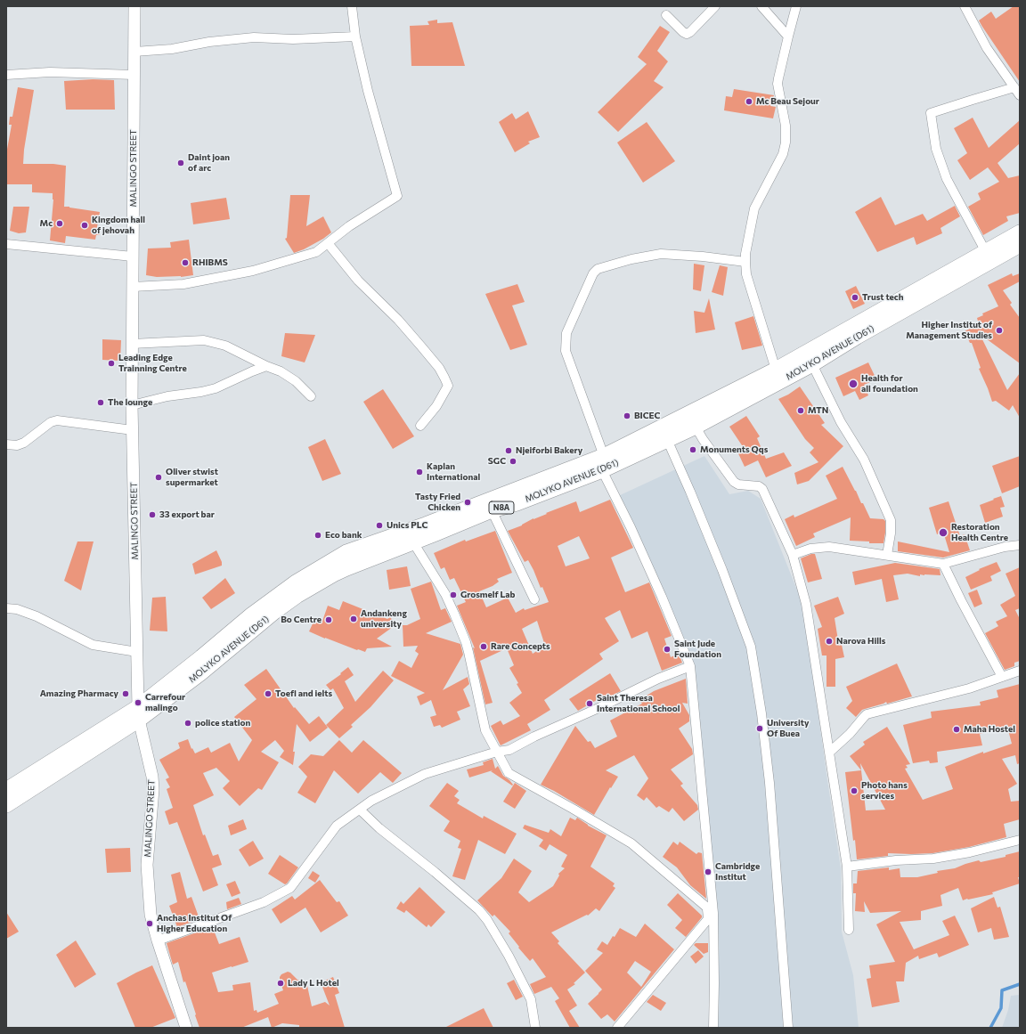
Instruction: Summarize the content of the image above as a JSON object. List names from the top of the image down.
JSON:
{
  "streets": {
    "highway": ["MOLYKO AVENUE (D61)", "N8A"],
    "street": ["MALINGO STREET"]
  },
  "crossings": [
    ["MALINGO STREET", "MOLYKO AVENUE (D61)"]
  ],
  "places": [
    "Mc Beau Sejour",
    "Daint joan of arc",
    "Mc",
    "Kingdom hall of jehovah",
    "RHIBMS",
    "Trust tech",
    "Higher Institut of Management Studies",
    "Leading Edge Trainning Centre",
    "Health for all foundation",
    "The lounge",
    "MTN",
    "BICEC",
    "Monuments Qqs",
    "Njeiforbi Bakery",
    "SGC",
    "Kaplan International",
    "Oliver stwist supermarket",
    "Tasty Fried Chicken",
    "33 export bar",
    "Unics PLC",
    "Restoration Health Centre",
    "Eco bank",
    "Grosmelf Lab",
    "Andankeng university",
    "Bo Centre",
    "Narova Hills",
    "Rare Concepts",
    "Saint Jude Foundation",
    "Amazing Pharmacy",
    "Toefl and ielts",
    "Carrefour malingo",
    "Saint Theresa International School",
    "police station",
    "University Of Buea",
    "Maha Hostel",
    "Photo hans services",
    "Cambridge Institut",
    "Anchas Institut Of Higher Education",
    "Lady L Hotel"
  ]
}
